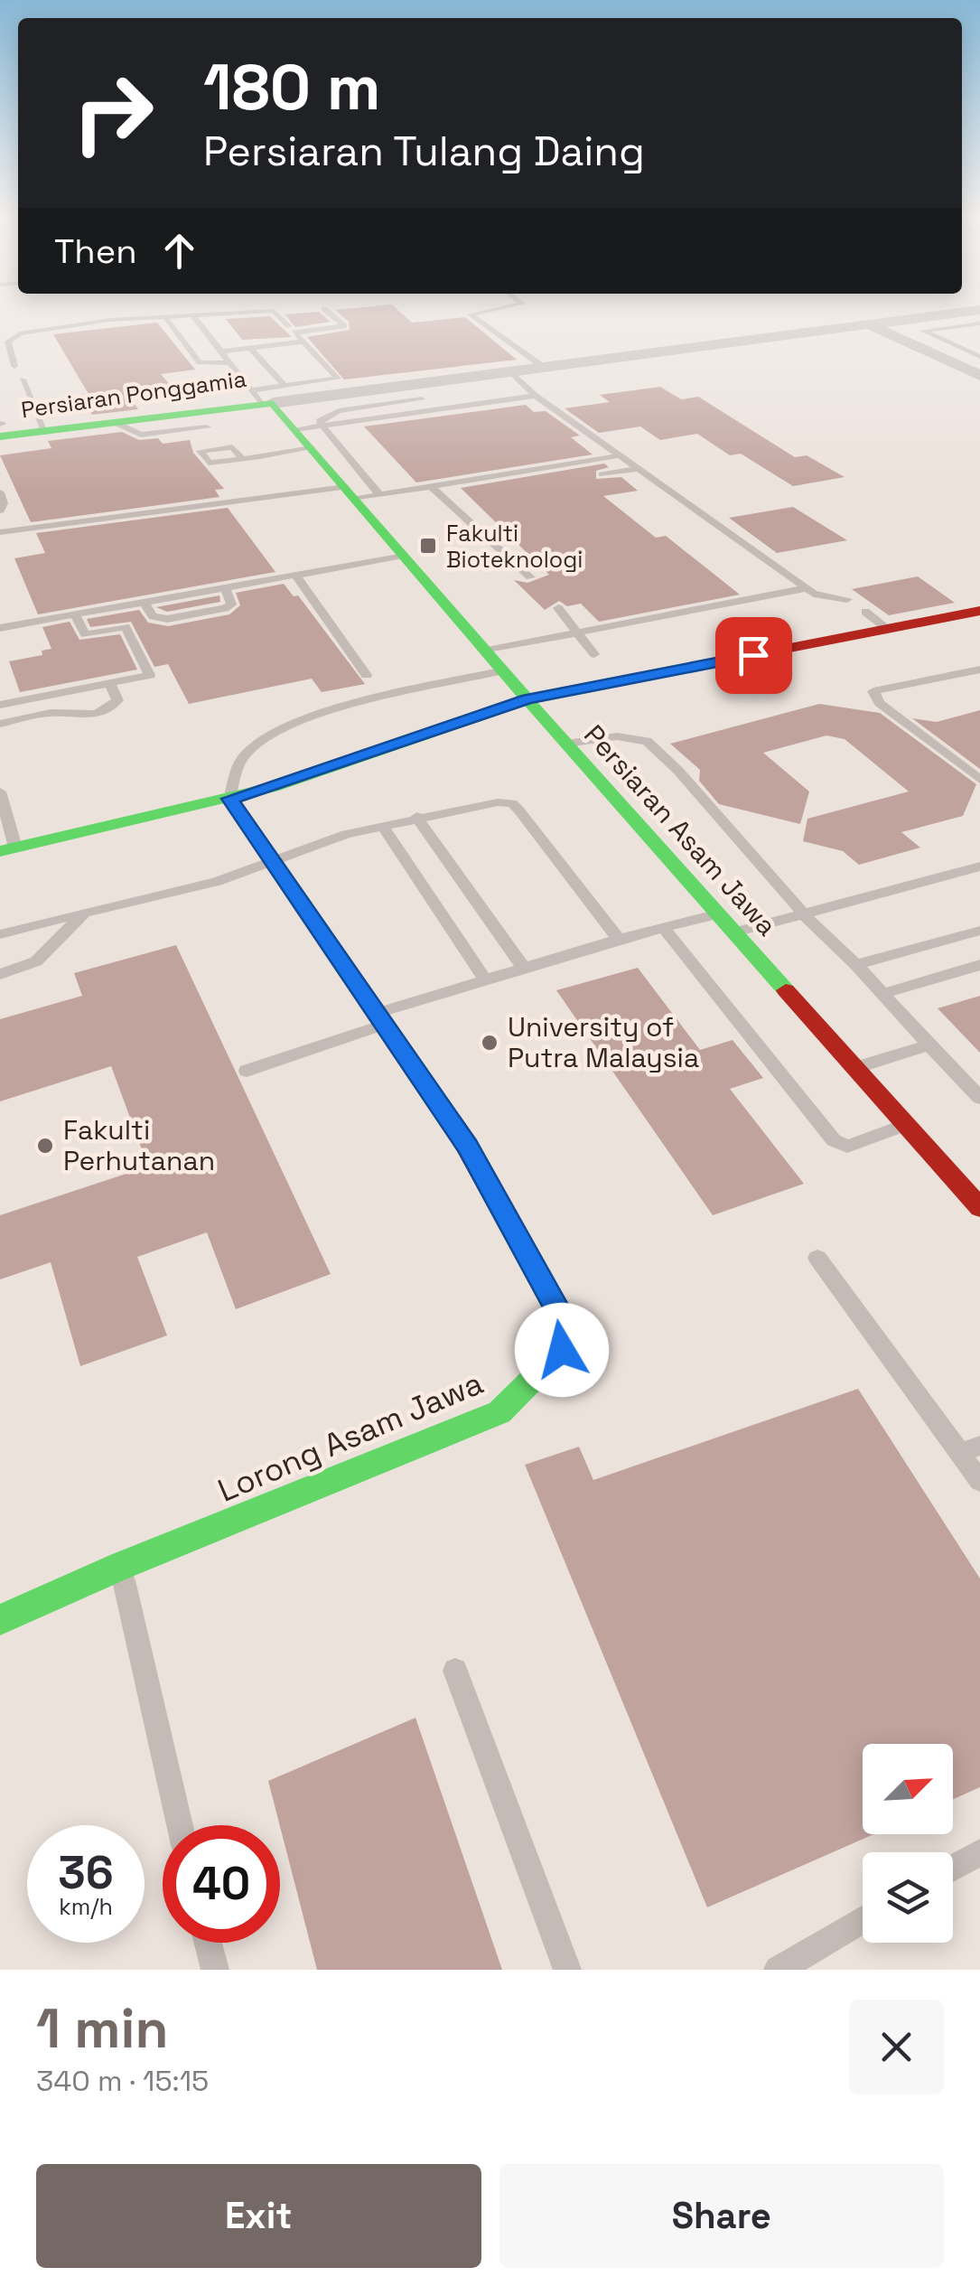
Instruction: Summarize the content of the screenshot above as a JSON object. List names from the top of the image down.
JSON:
{
  "streets": {
    "street": ["Persiaran Ponggamia", "Persiaran Asam Jawa", "Lorong Asam Jawa"]
  },
  "crossings": [
    ["Persiaran Ponggamia", "Persiaran Asam Jawa"]
  ],
  "places": {
    "transit": ["Fakulti Bioteknologi"],
    "other": ["University of Putra Malaysia", "Fakulti Perhutanan"]
  },
  "north": "top right",
  "page": {
    "turn": ["180 m", "Persiaran Tulang Daing"],
    "then": "Then",
    "speed": "36 km/h",
    "limit": "40",
    "heading": ["1 min", "340 m · 15:15"],
    "buttons": ["Exit", "Share"]
  }
}
